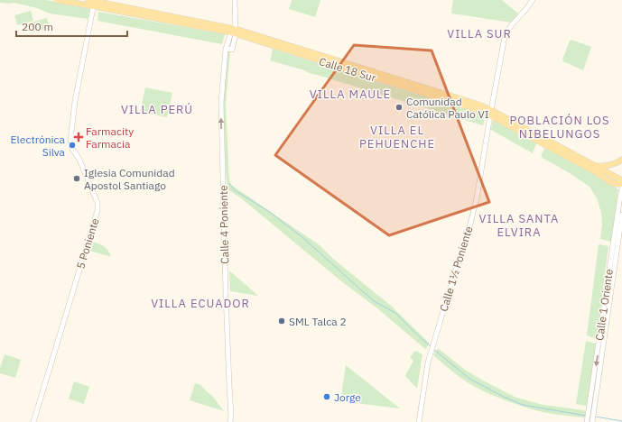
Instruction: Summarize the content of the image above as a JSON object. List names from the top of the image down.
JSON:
{
  "streets": {
    "main road": ["Calle 18 Sur"],
    "street": [
      "Calle 4 Poniente",
      "5 Poniente",
      "Calle 1½ Poniente",
      "Calle 1 Oriente"
    ]
  },
  "crossings": [
    ["Calle 18 Sur", "Calle 4 Poniente"],
    ["Calle 18 Sur", "5 Poniente"],
    ["Calle 18 Sur", "Calle 1½ Poniente"]
  ],
  "one_way": ["Calle 4 Poniente"],
  "districts": [
    "VILLA SUR",
    "VILLA MAULE",
    "VILLA PERÚ",
    "POBLACIÓN LOS NIBELUNGOS",
    "VILLA EL PEHUENCHE",
    "VILLA SANTA ELVIRA",
    "VILLA ECUADOR"
  ],
  "places": {
    "other": [
      "Comunidad Católica Paulo VI",
      "Electrónica Silva",
      "Iglesia Comunidad Apostol Santiago",
      "SML Talca 2",
      "Jorge"
    ],
    "health": ["Farmacity Farmacia"]
  },
  "scale_bar": "200 m"
}
